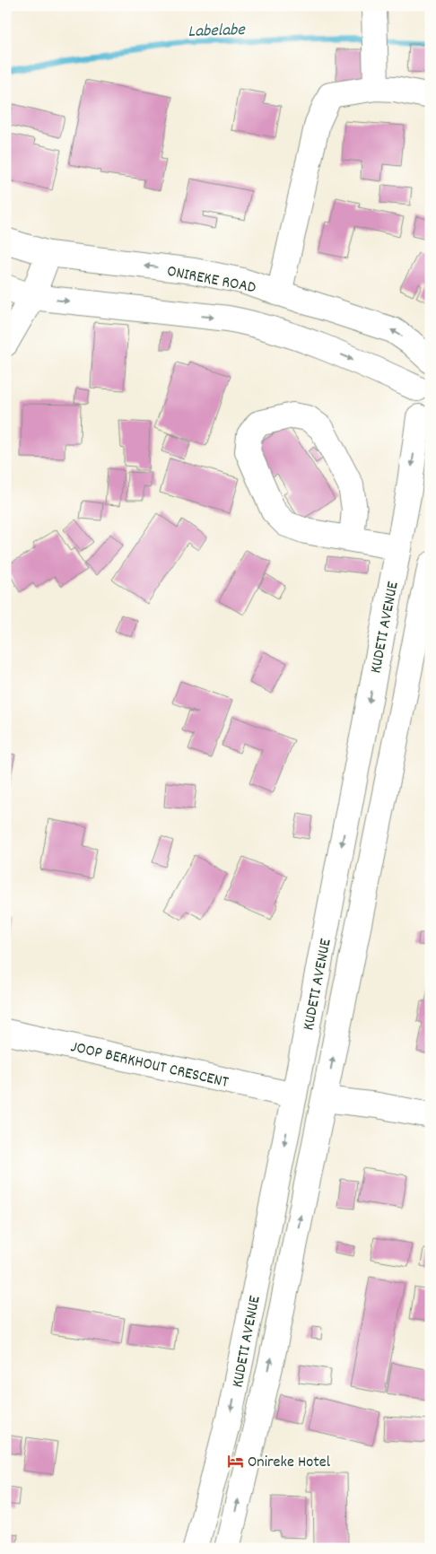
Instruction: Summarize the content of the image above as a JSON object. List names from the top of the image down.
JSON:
{
  "streets": {
    "main road": ["ONIREKE ROAD", "KUDETI AVENUE", "JOOP BERKHOUT CRESCENT"]
  },
  "crossings": [
    ["KUDETI AVENUE", "JOOP BERKHOUT CRESCENT"]
  ],
  "water": ["Labelabe"],
  "places": {
    "hotel": ["Onireke Hotel"]
  }
}
